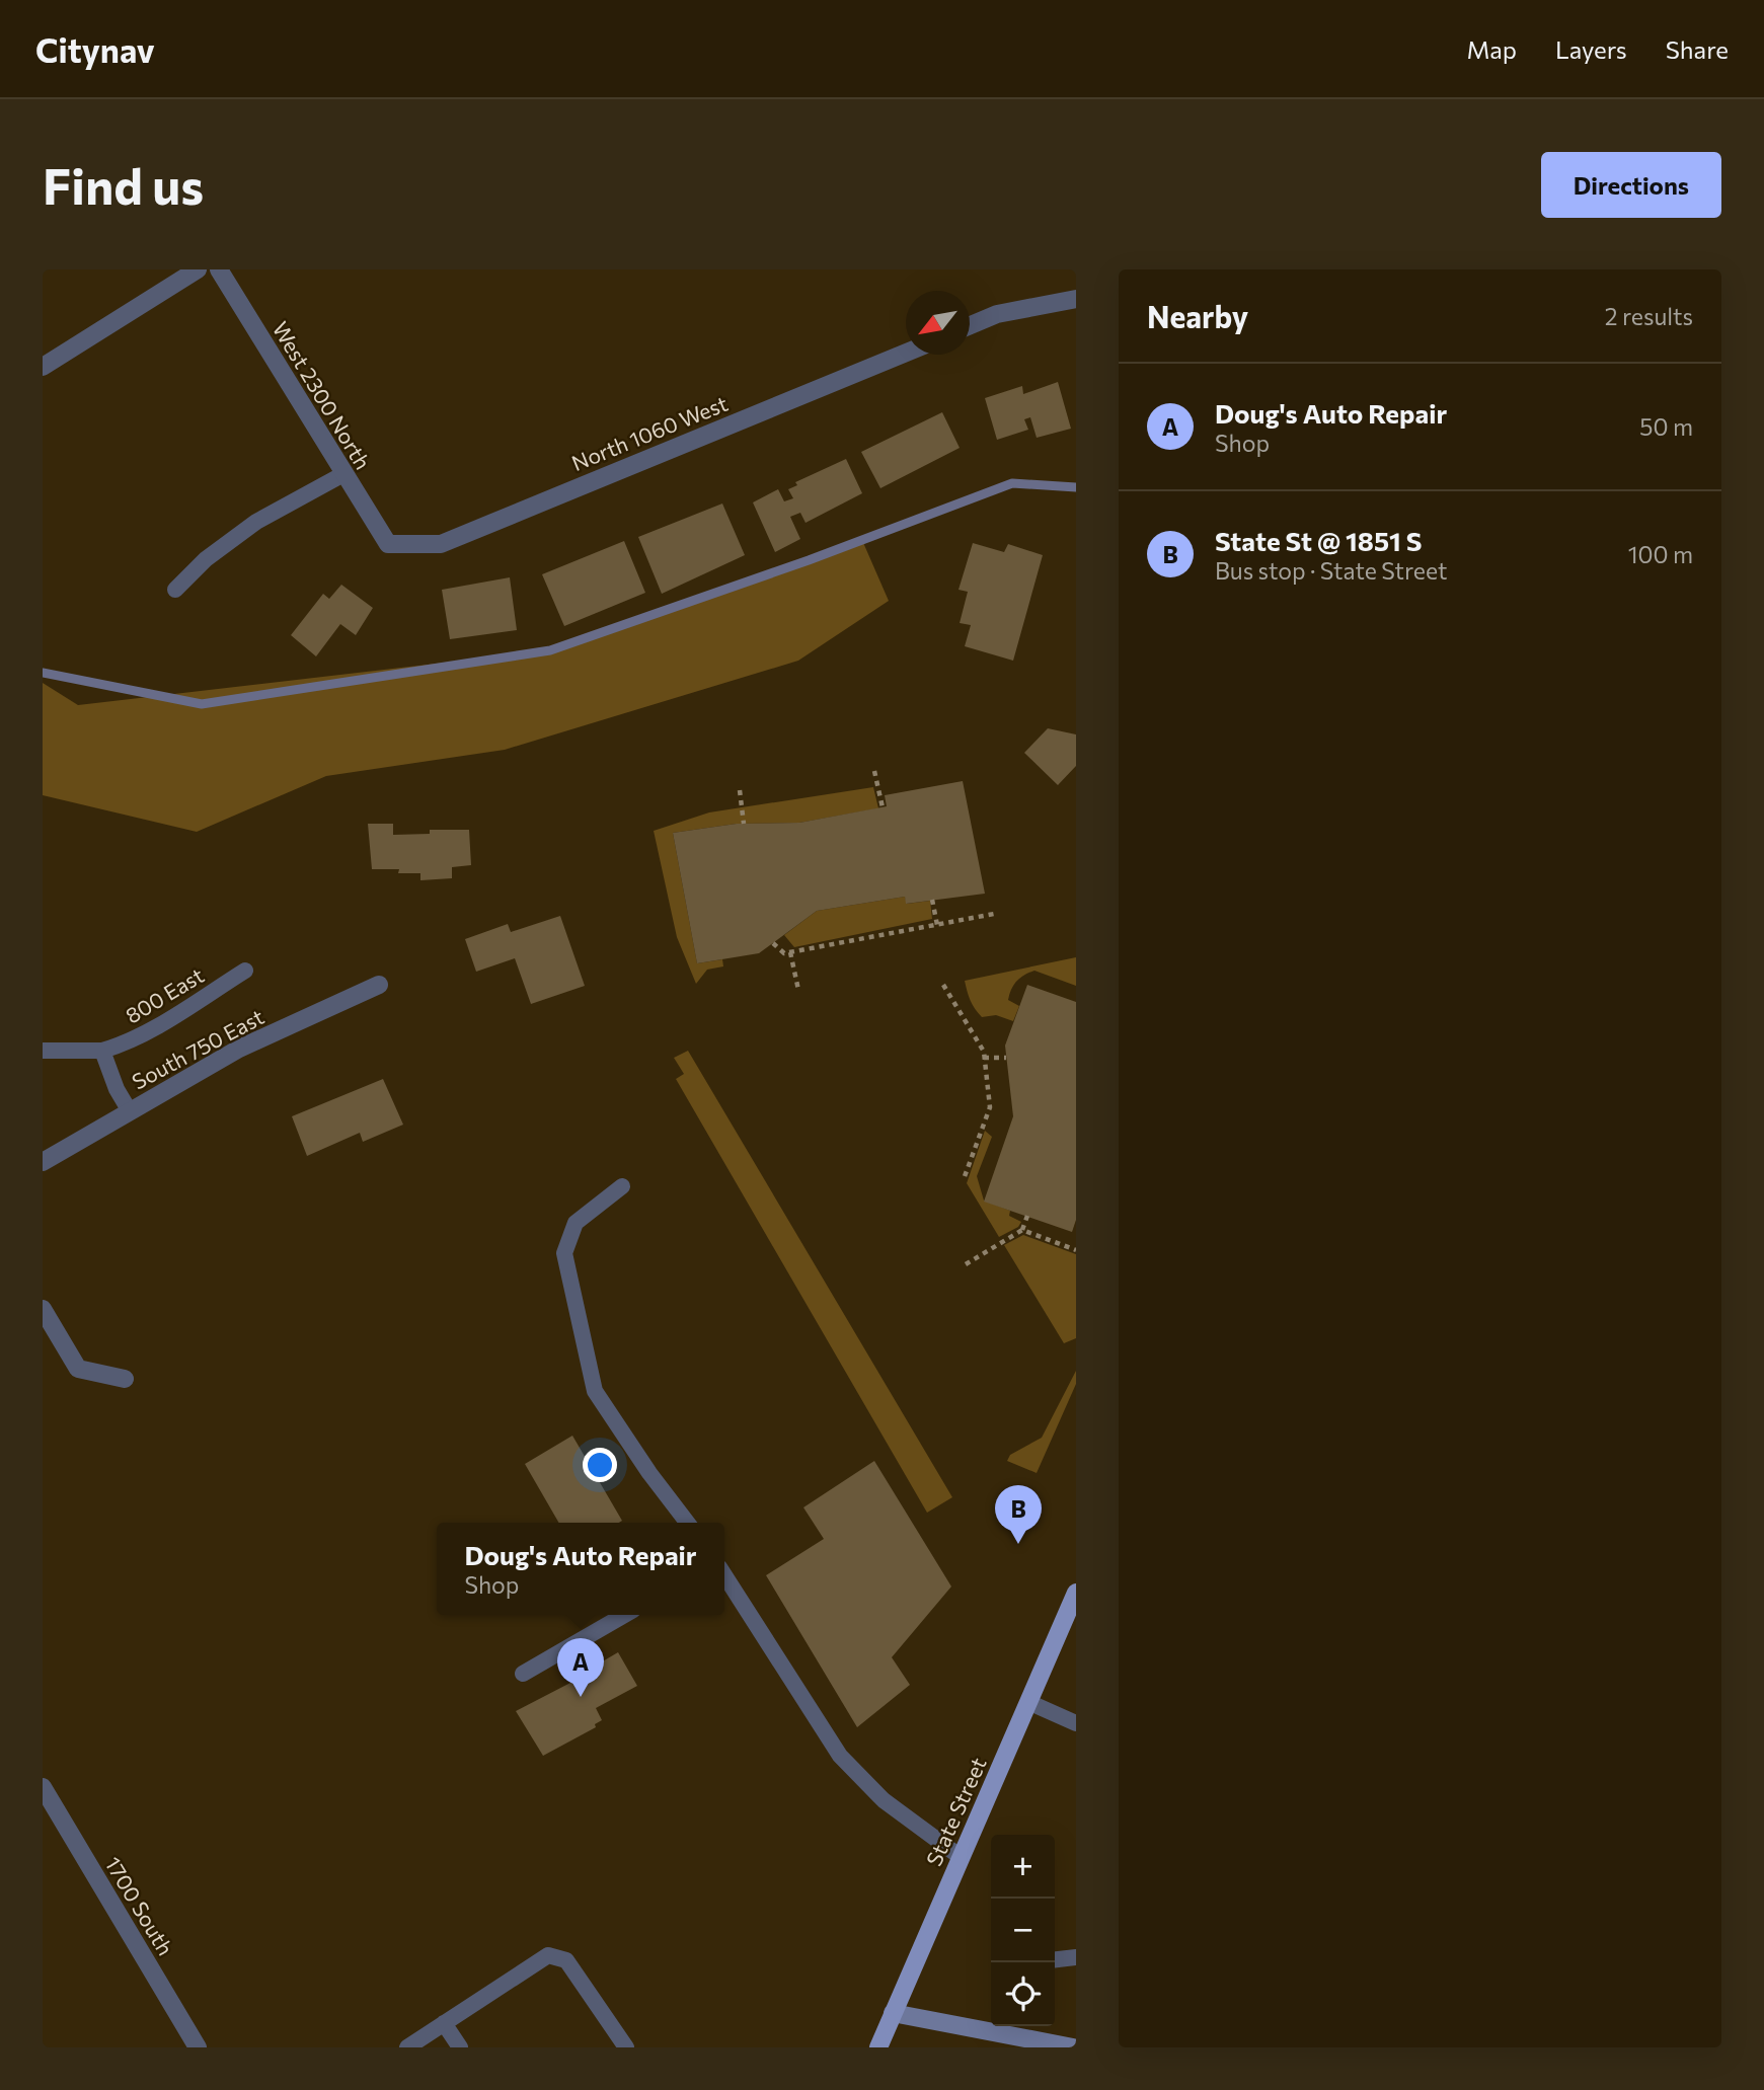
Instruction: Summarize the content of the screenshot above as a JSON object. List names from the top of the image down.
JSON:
{
  "streets": {
    "main road": ["State Street"],
    "street": [
      "West 2300 North",
      "North 1060 West",
      "South 750 East",
      "1700 South"
    ],
    "lane": ["800 East"]
  },
  "crossings": [
    ["West 2300 North", "North 1060 West"]
  ],
  "north": "bottom left",
  "page": {
    "header": "Citynav",
    "nav": ["Map", "Layers", "Share"],
    "buttons": "Directions",
    "title": "Find us",
    "heading": ["Nearby", "2 results"],
    "list": [
      {
        "mark": "A",
        "name": "Doug's Auto Repair",
        "note": "Shop",
        "value": "50 m"
      },
      {
        "mark": "B",
        "name": "State St @ 1851 S",
        "note": "Bus stop · State Street",
        "value": "100 m"
      }
    ],
    "pins": ["B", "A"],
    "popup": ["Doug's Auto Repair", "Shop"],
    "map_buttons": ["+", "−"]
  }
}
